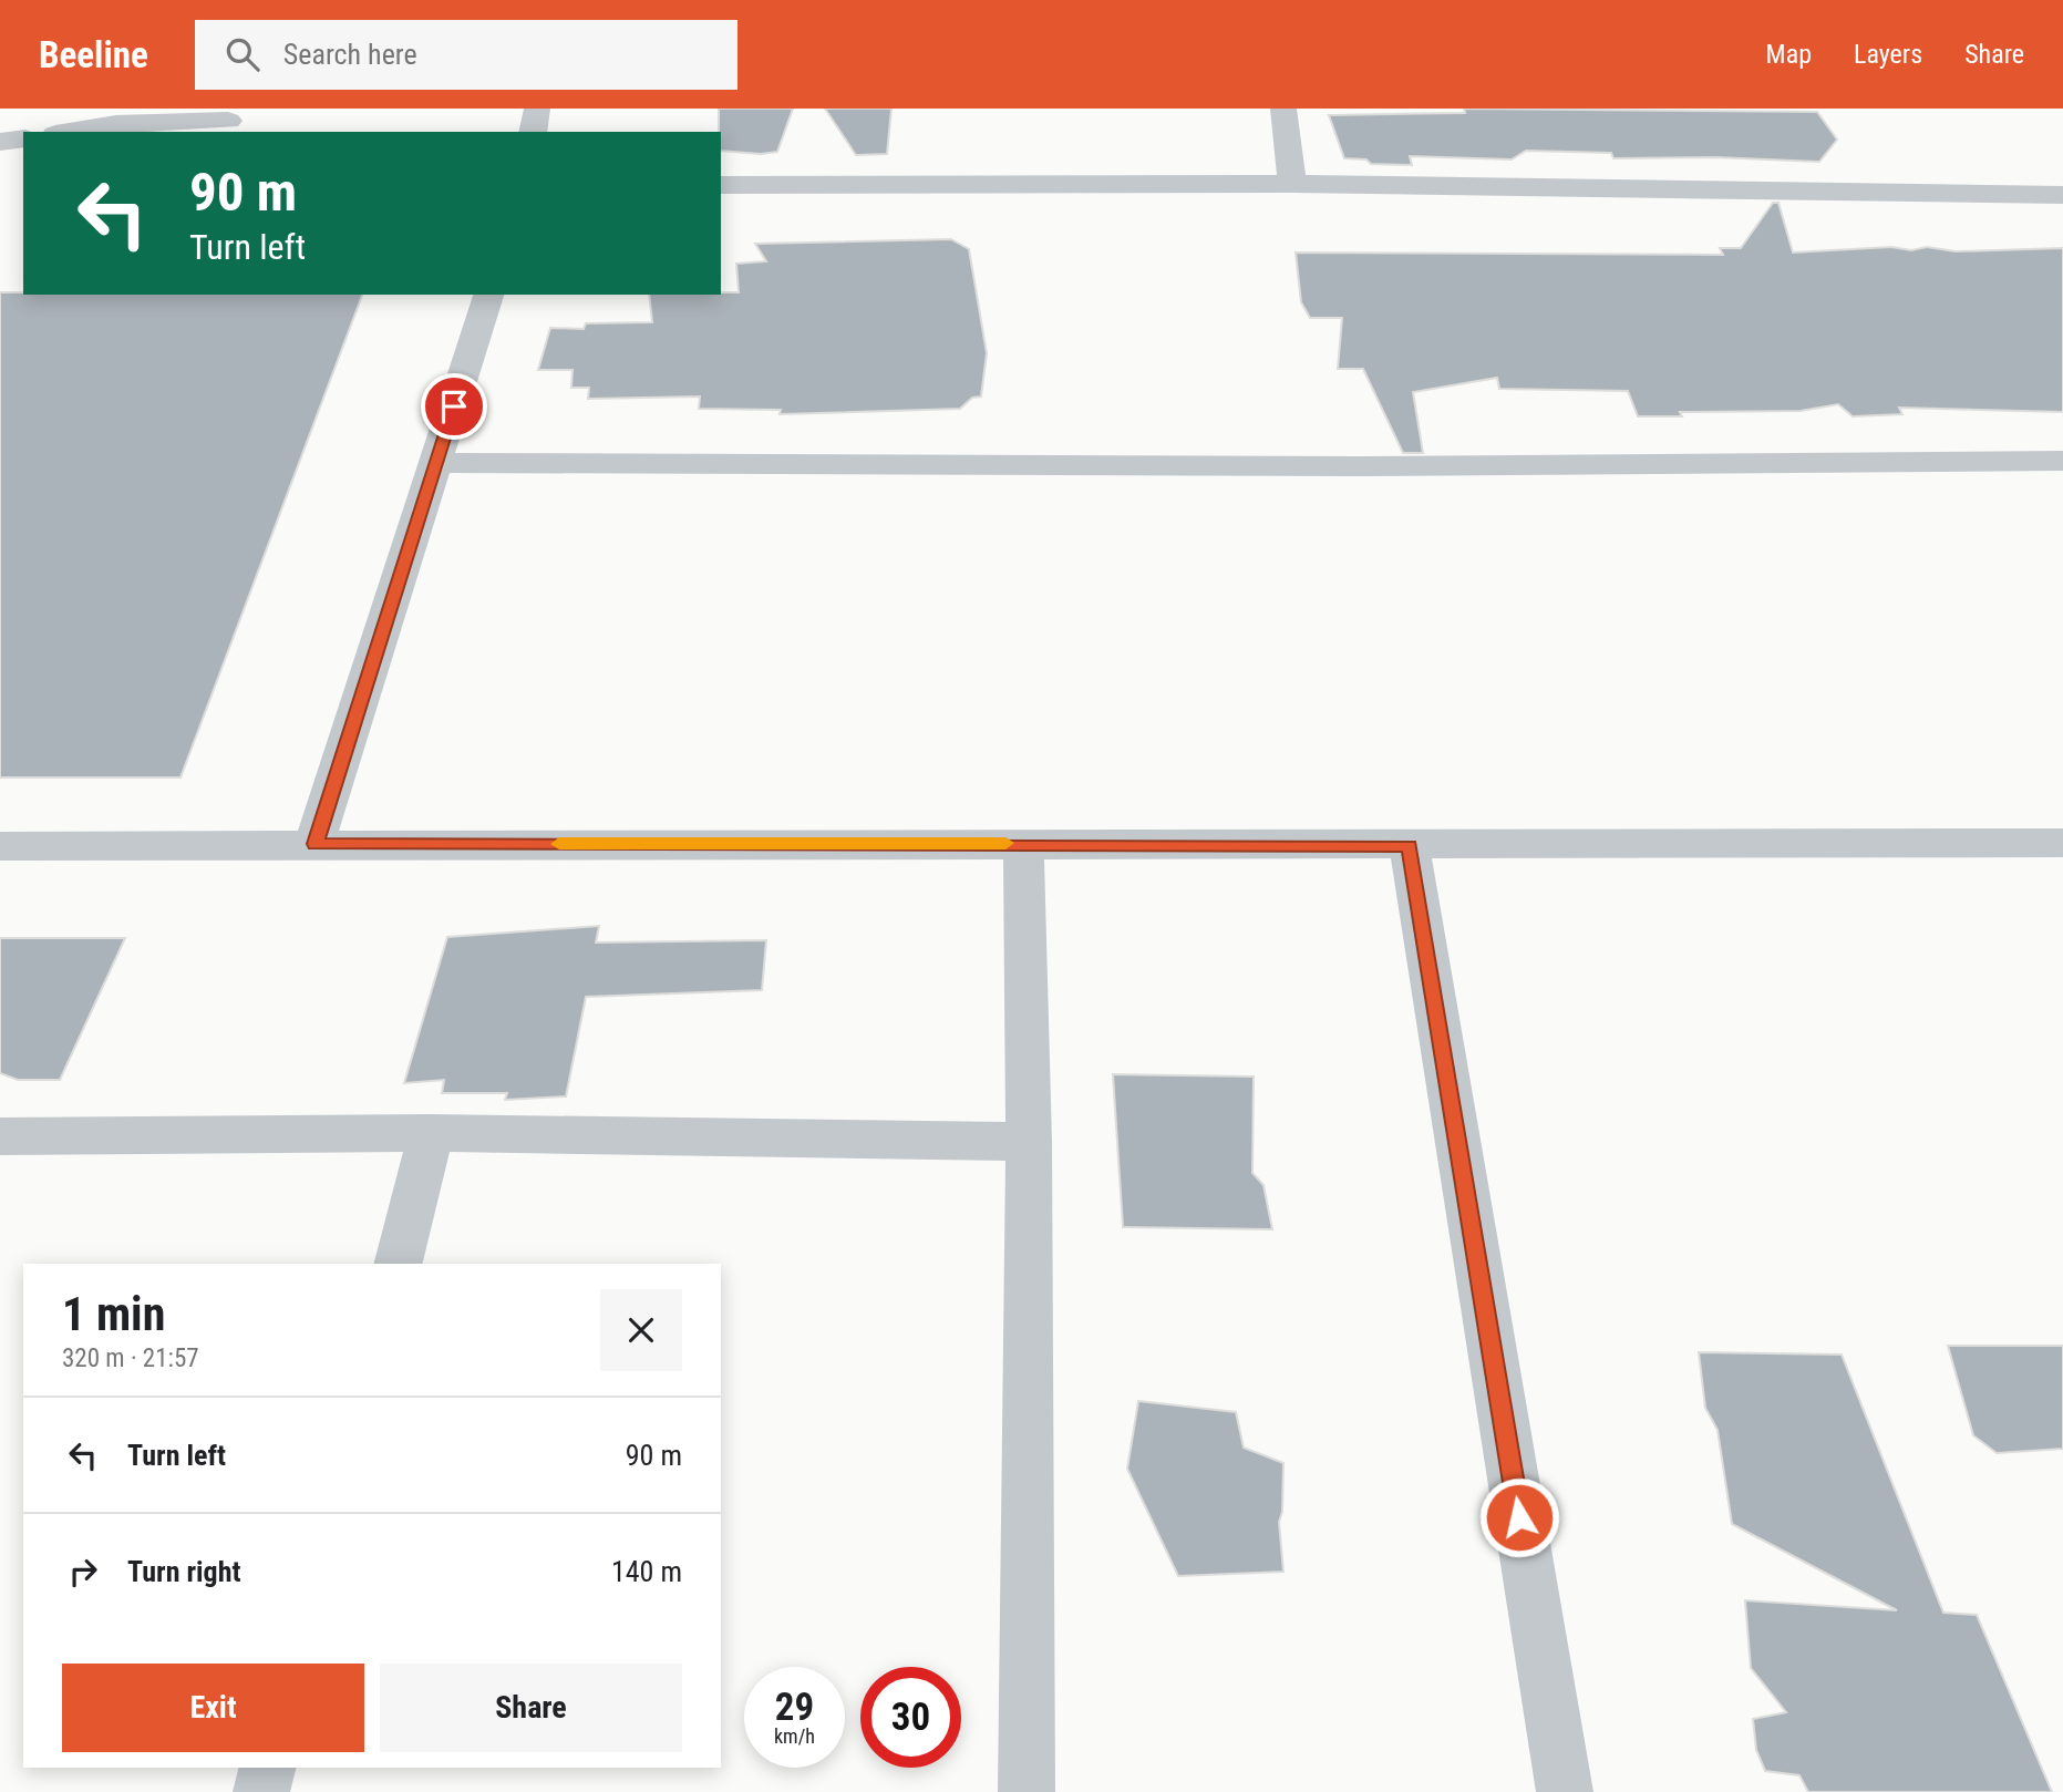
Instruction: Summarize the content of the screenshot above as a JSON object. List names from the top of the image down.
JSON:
{
  "page": {
    "header": "Beeline",
    "search": "Search here",
    "nav": ["Map", "Layers", "Share"],
    "turn": ["90 m", "Turn left"],
    "heading": ["1 min", "320 m · 21:57"],
    "list": [
      {
        "name": "Turn left",
        "value": "90 m"
      },
      {
        "name": "Turn right",
        "value": "140 m"
      }
    ],
    "buttons": ["Exit", "Share"],
    "speed": "29 km/h",
    "limit": "30"
  }
}
